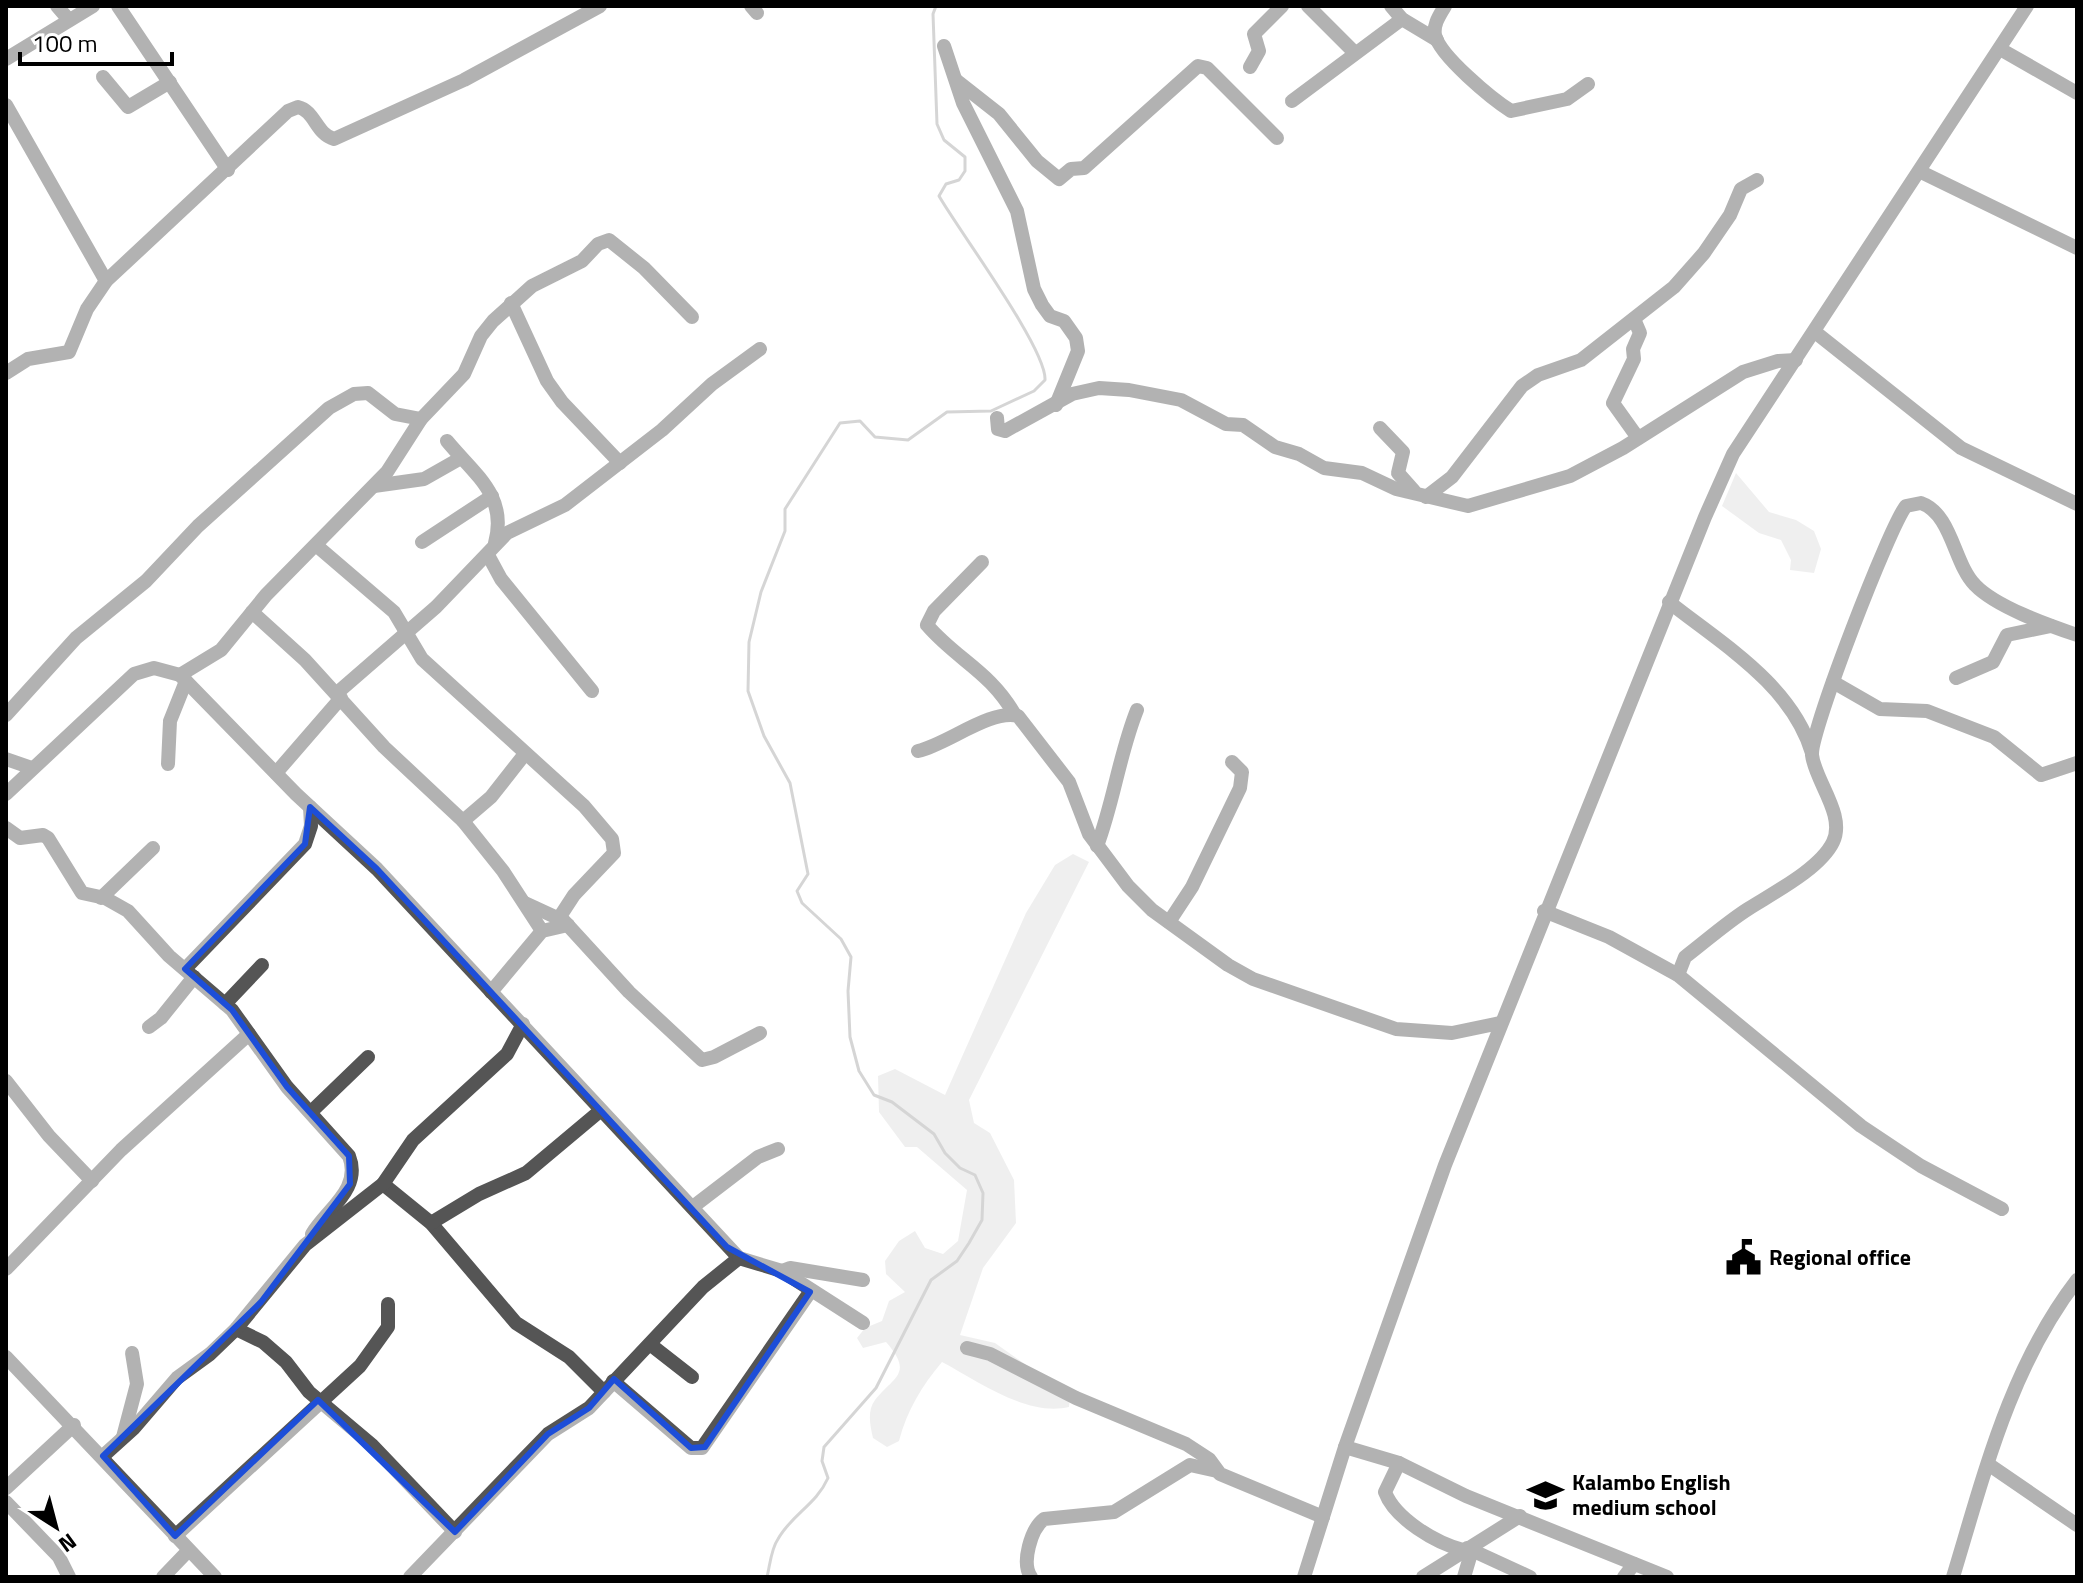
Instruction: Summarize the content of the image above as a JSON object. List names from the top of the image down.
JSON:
{
  "places": {
    "public building": ["Regional office"],
    "school or university": ["Kalambo English medium school"]
  },
  "scale_bar": "100 m",
  "north": "bottom right"
}
